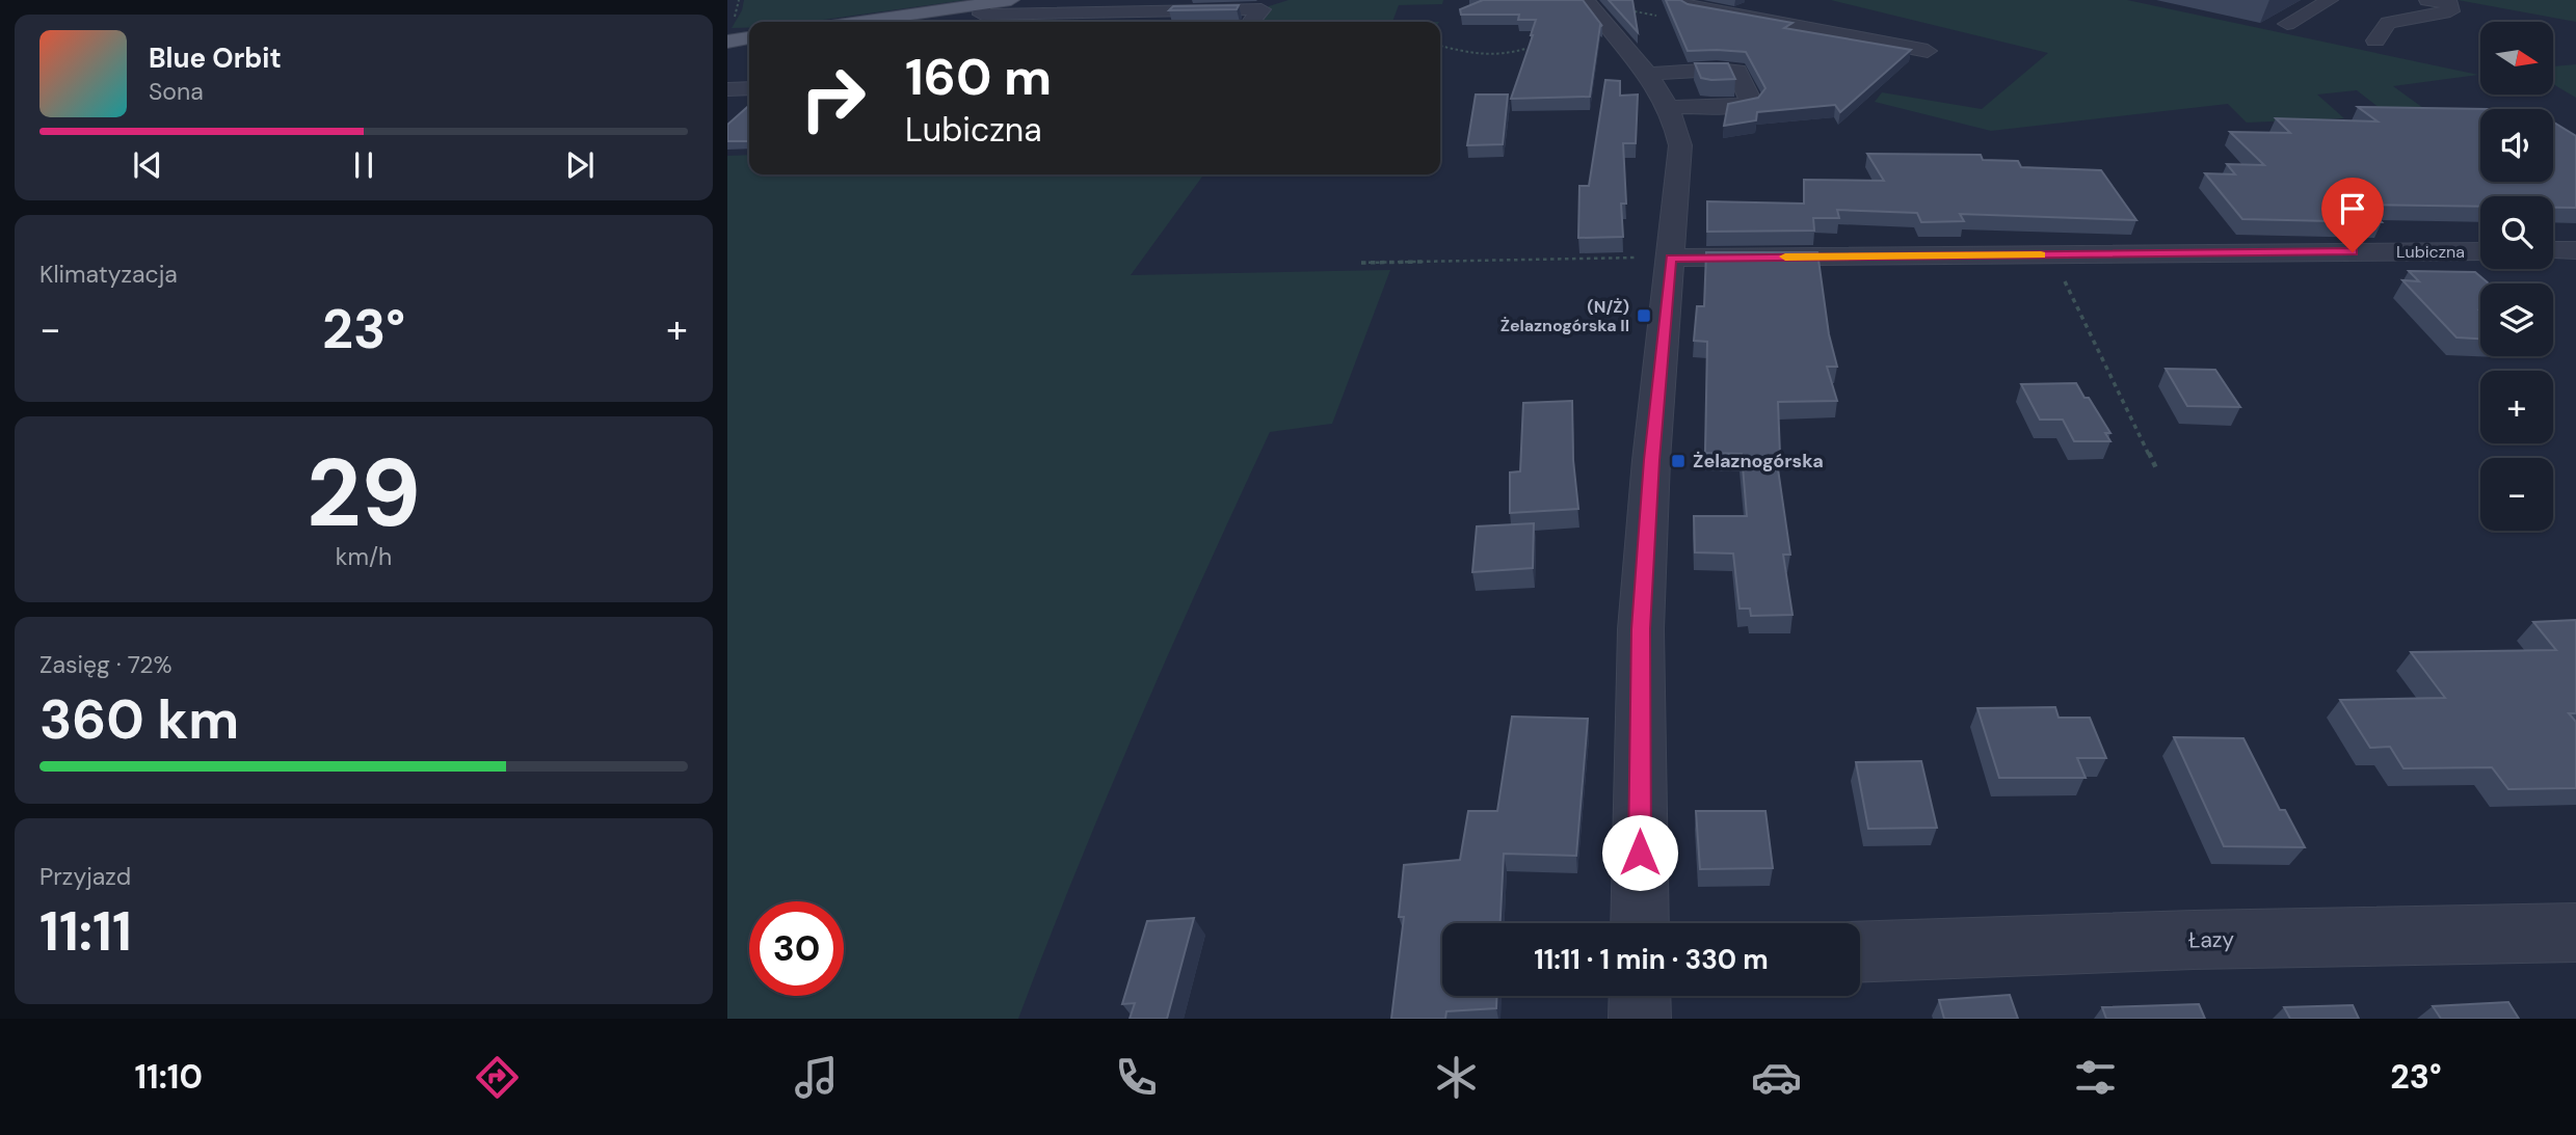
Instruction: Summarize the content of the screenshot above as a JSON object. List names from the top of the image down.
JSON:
{
  "streets": {
    "street": ["Lubiczna", "Łazy"]
  },
  "places": {
    "transit": ["(N/Ż) Żelaznogórska II", "Żelaznogórska"]
  },
  "north": "right",
  "page": {
    "map_buttons": ["+", "−"],
    "turn": ["160 m", "Lubiczna"],
    "song": ["Blue Orbit", "Sona"],
    "tile": [
      "Klimatyzacja",
      ["29", "km/h"],
      ["Zasięg · 72%", "360 km"],
      ["Przyjazd", "11:11"]
    ],
    "heat": ["−", "23°", "+"],
    "limit": "30",
    "trip": "11:11 · 1 min · 330 m",
    "tabs": ["11:10", "23°"]
  }
}
